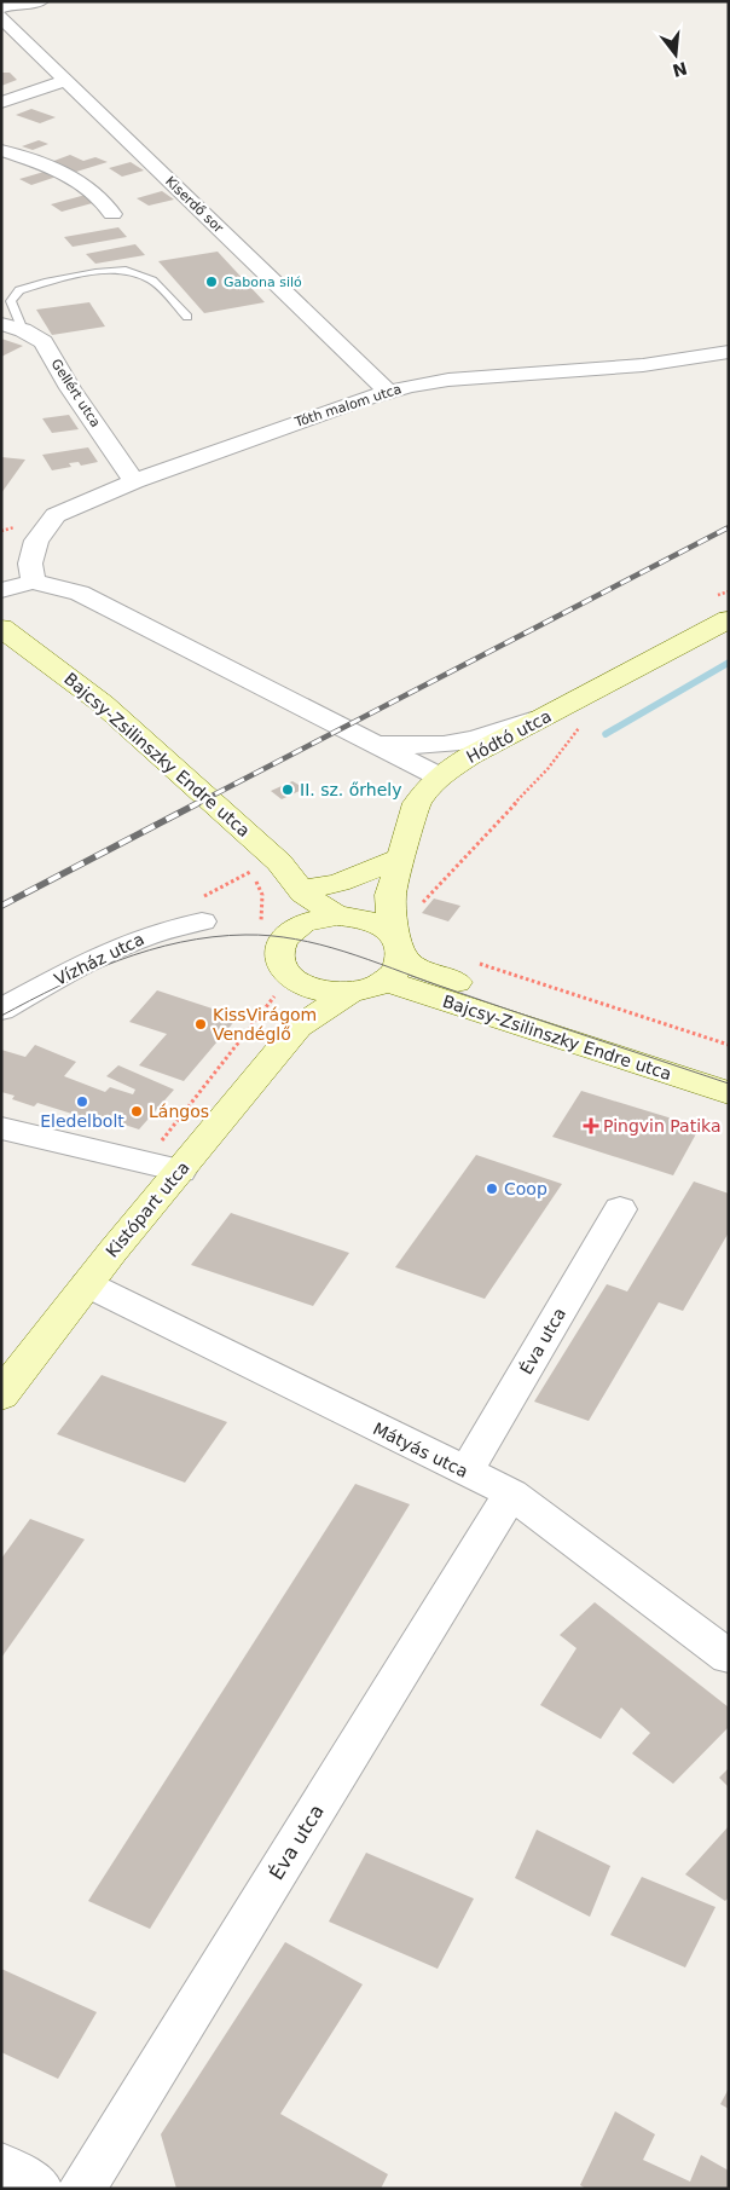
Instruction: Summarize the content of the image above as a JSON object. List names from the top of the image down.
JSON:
{
  "streets": {
    "street": [
      "Kiserdő sor",
      "Gellért utca",
      "Tóth malom utca",
      "Hódtó utca",
      "Bajcsy-Zsilinszky Endre utca",
      "Vízház utca",
      "Kistópart utca",
      "Éva utca",
      "Mátyás utca"
    ]
  },
  "crossings": [
    ["Kiserdő sor", "Tóth malom utca"],
    ["Gellért utca", "Tóth malom utca"],
    ["Hódtó utca", "Bajcsy-Zsilinszky Endre utca"],
    ["Hódtó utca", "Kistópart utca"],
    ["Bajcsy-Zsilinszky Endre utca", "Kistópart utca"],
    ["Kistópart utca", "Mátyás utca"],
    ["Éva utca", "Mátyás utca"]
  ],
  "places": {
    "other": [
      "Gabona siló",
      "II. sz. őrhely",
      "KissVirágom Vendéglő",
      "Eledelbolt",
      "Lángos",
      "Coop"
    ],
    "health": ["Pingvin Patika"]
  },
  "north": "bottom"
}
